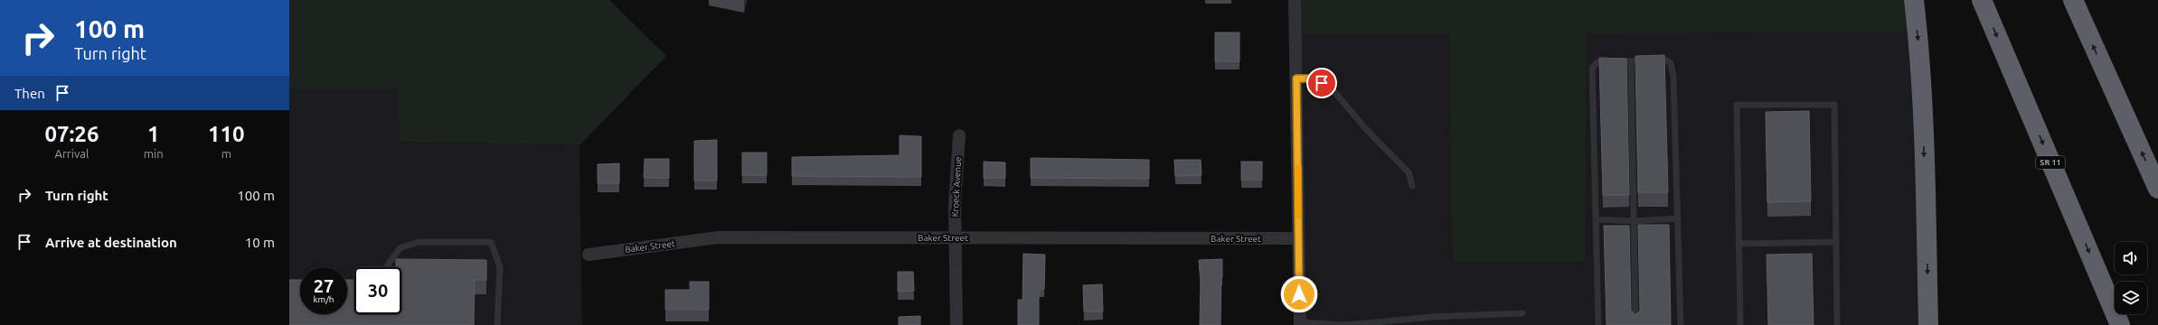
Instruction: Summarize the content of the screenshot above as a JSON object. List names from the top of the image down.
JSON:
{
  "streets": {
    "highway": ["SR 11"],
    "street": ["Kroeck Avenue", "Baker Street"]
  },
  "crossings": [
    ["Kroeck Avenue", "Baker Street"]
  ],
  "page": {
    "turn": ["100 m", "Turn right"],
    "then": "Then",
    "eta": [
      "07:26",
      "Arrival",
      "1",
      "min",
      "110",
      "m"
    ],
    "list": [
      {
        "name": "Turn right",
        "value": "100 m"
      },
      {
        "name": "Arrive at destination",
        "value": "10 m"
      }
    ],
    "speed": "27 km/h",
    "limit": "30"
  }
}
